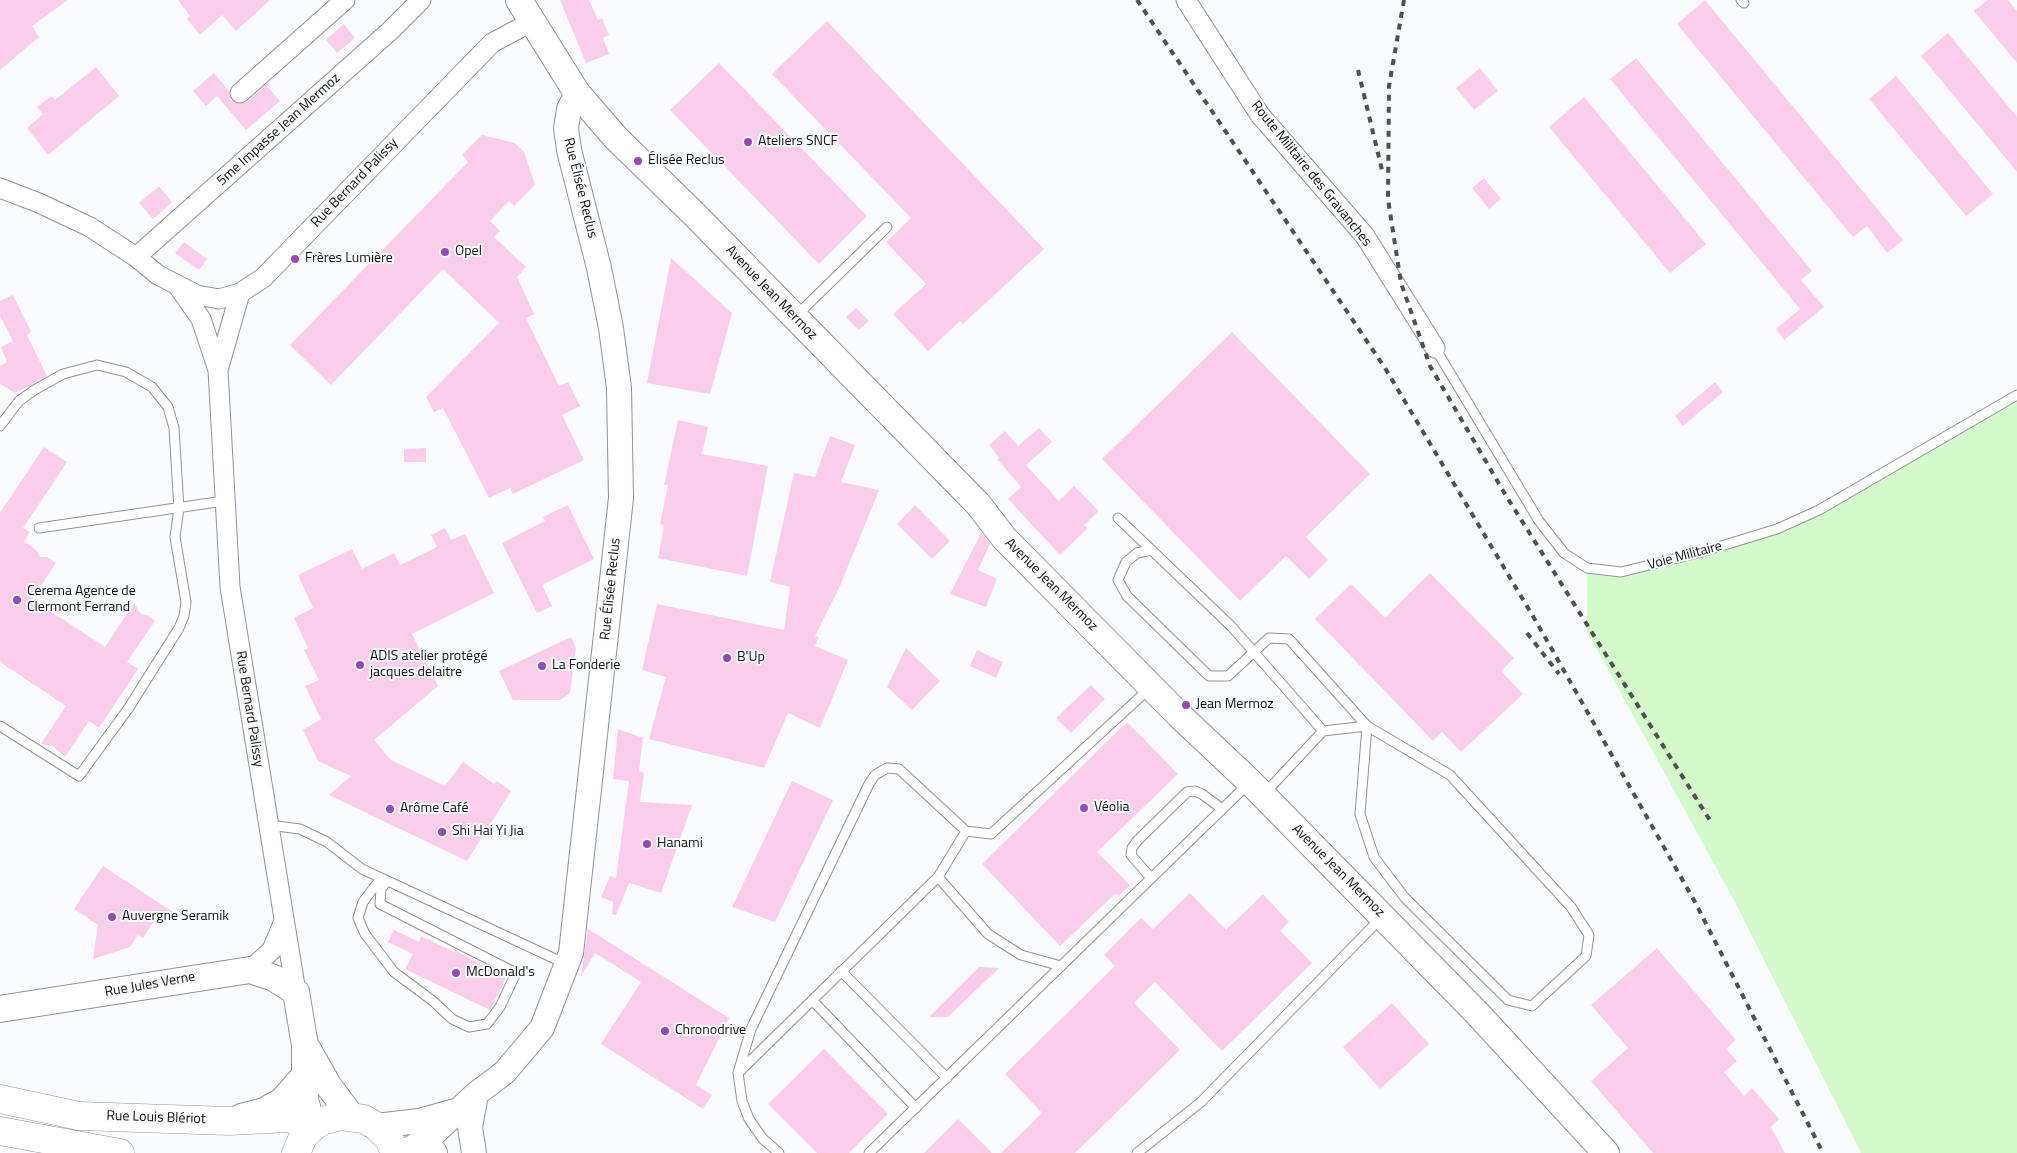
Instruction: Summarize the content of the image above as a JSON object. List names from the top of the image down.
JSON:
{
  "streets": {
    "main road": [
      "Rue Bernard Palissy",
      "Avenue Jean Mermoz",
      "Rue Jules Verne",
      "Rue Louis Blériot"
    ],
    "street": ["5me Impasse Jean Mermoz", "Route Militaire des Gravanches", "Rue Élisée Reclus"],
    "lane": ["Voie Militaire"]
  },
  "crossings": [
    ["Route Militaire des Gravanches", "Voie Militaire"],
    ["Rue Bernard Palissy", "Rue Élisée Reclus"],
    ["Rue Bernard Palissy", "Avenue Jean Mermoz"],
    ["Rue Bernard Palissy", "Rue Jules Verne"],
    ["Rue Bernard Palissy", "Rue Louis Blériot"],
    ["Rue Élisée Reclus", "Avenue Jean Mermoz"]
  ],
  "places": [
    "Ateliers SNCF",
    "Élisée Reclus",
    "Opel",
    "Frères Lumière",
    "Cerema Agence de Clermont Ferrand",
    "B'Up",
    "ADIS atelier protégé jacques delaitre",
    "La Fonderie",
    "Jean Mermoz",
    "Véolia",
    "Arôme Café",
    "Shi Hai Yi Jia",
    "Hanami",
    "Auvergne Seramik",
    "McDonald's",
    "Chronodrive"
  ]
}
